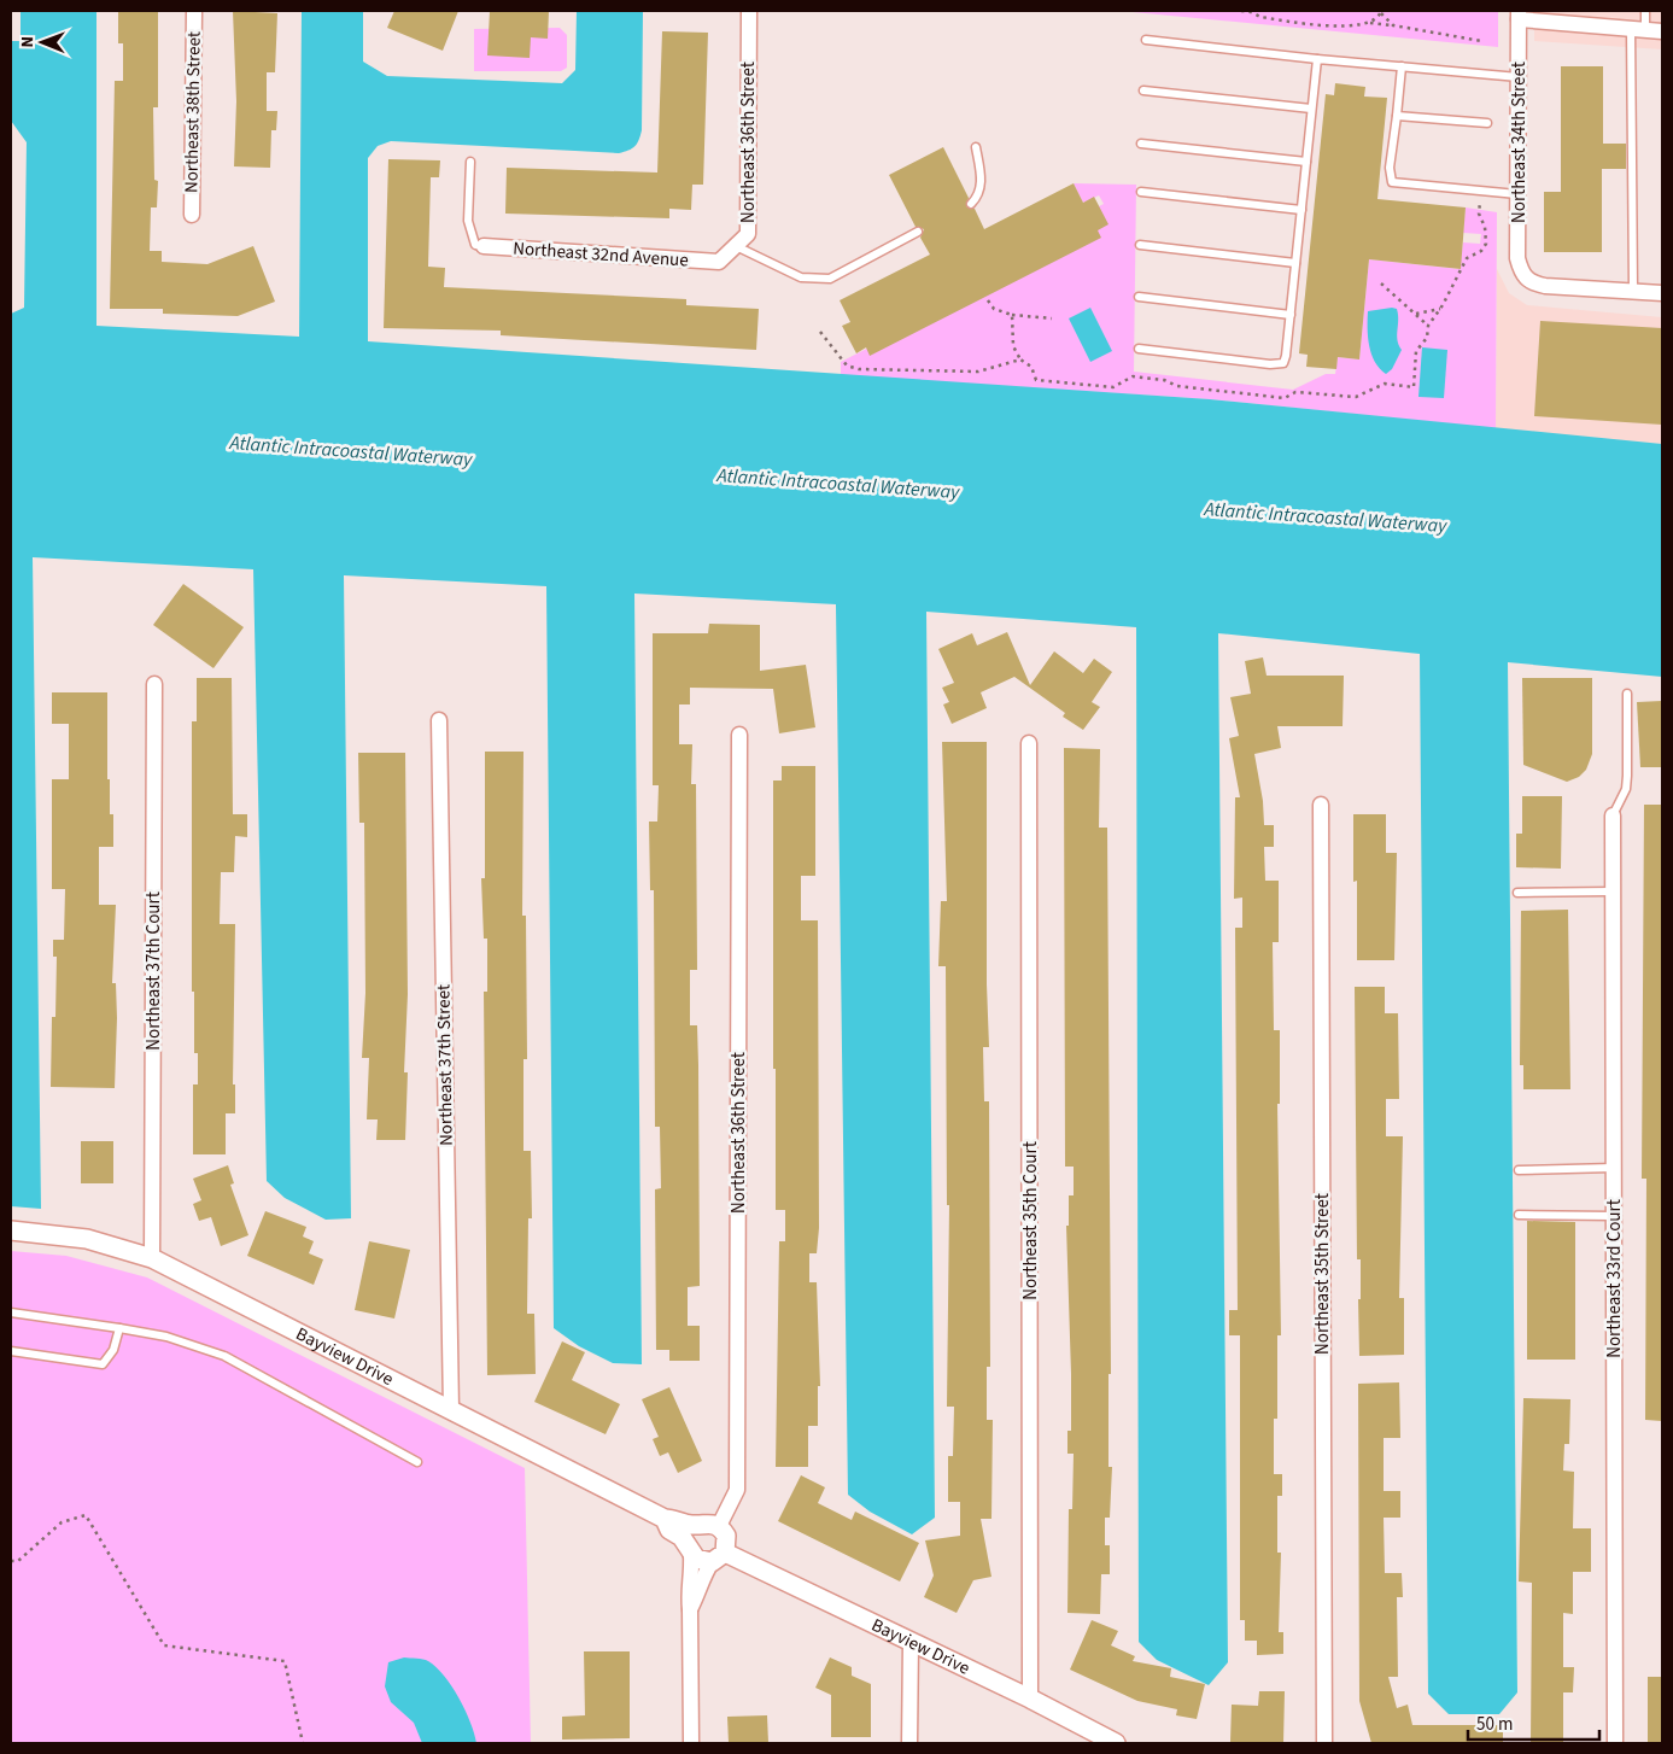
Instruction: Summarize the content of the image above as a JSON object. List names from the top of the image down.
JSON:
{
  "streets": {
    "street": [
      "Northeast 38th Street",
      "Northeast 36th Street",
      "Northeast 34th Street",
      "Northeast 32nd Avenue",
      "Northeast 37th Court",
      "Northeast 37th Street",
      "Northeast 35th Court",
      "Northeast 35th Street",
      "Northeast 33rd Court",
      "Bayview Drive"
    ]
  },
  "crossings": [
    ["Northeast 36th Street", "Northeast 32nd Avenue"],
    ["Northeast 36th Street", "Bayview Drive"],
    ["Northeast 37th Court", "Bayview Drive"],
    ["Northeast 37th Street", "Bayview Drive"],
    ["Northeast 35th Court", "Bayview Drive"]
  ],
  "water": ["Atlantic Intracoastal Waterway"],
  "scale_bar": "50 m",
  "north": "left"
}
